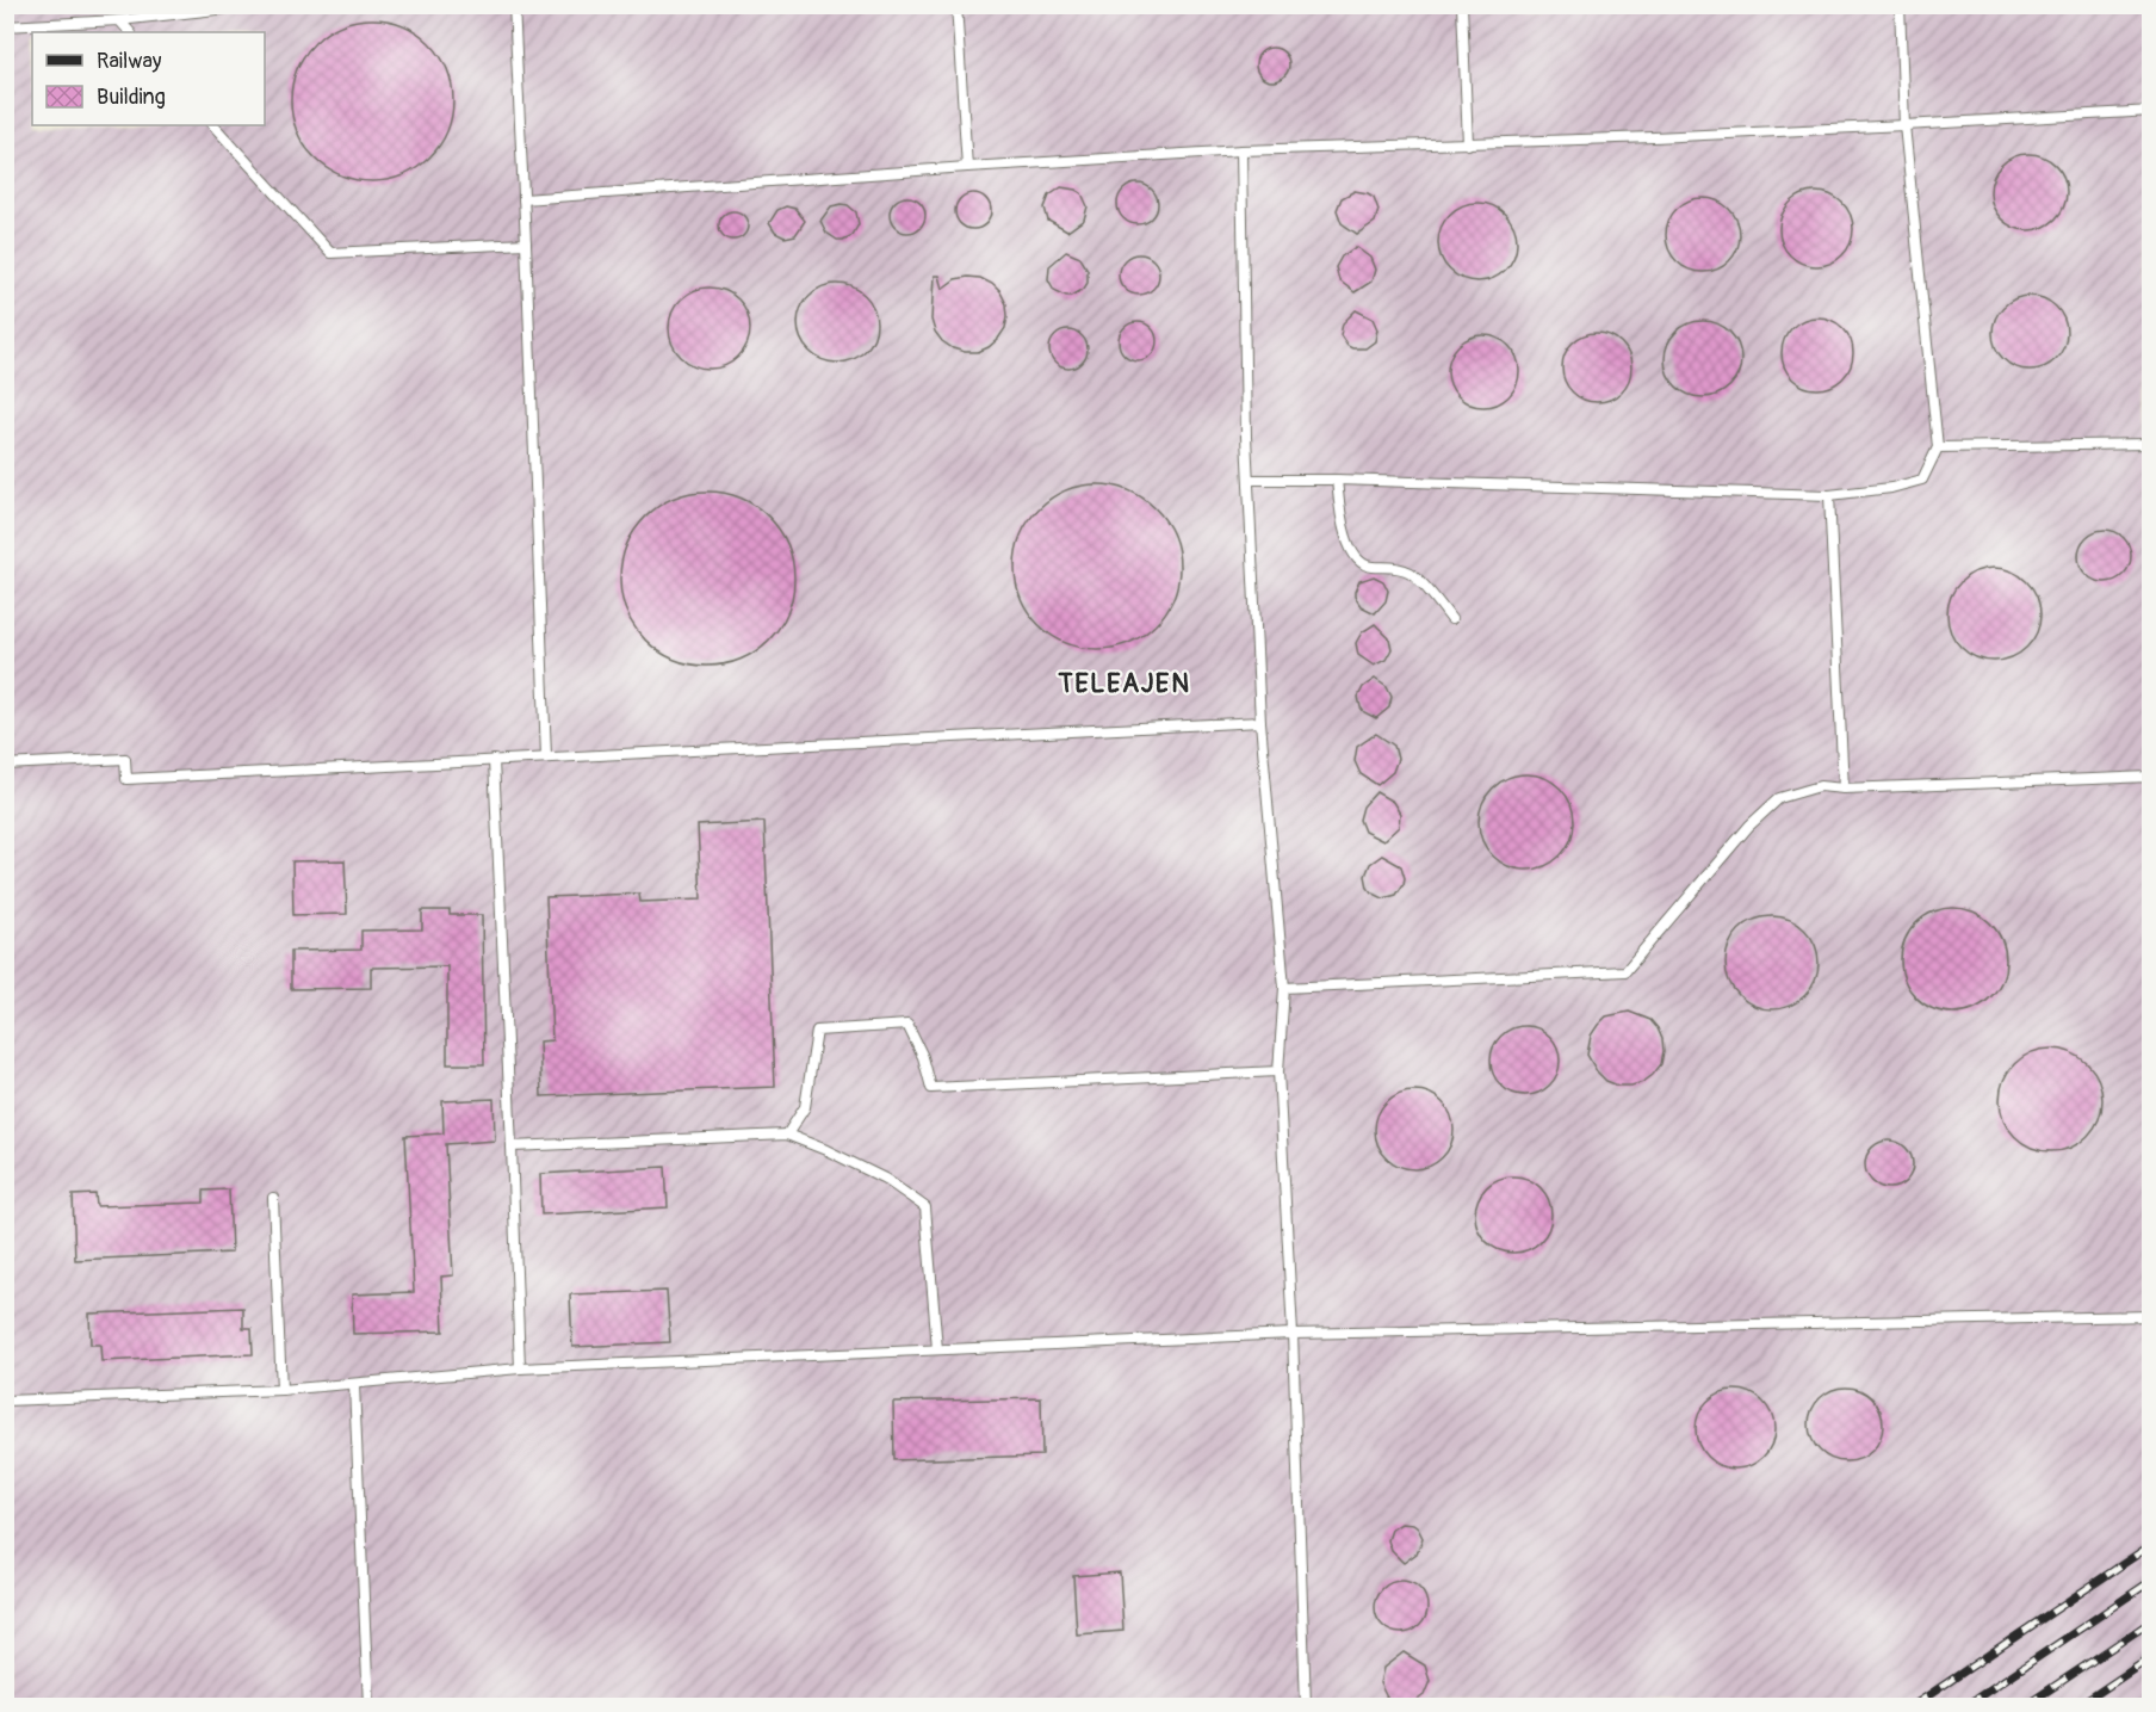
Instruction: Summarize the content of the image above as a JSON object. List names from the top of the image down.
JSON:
{
  "districts": ["TELEAJEN"],
  "legend": ["Railway", "Building"]
}
